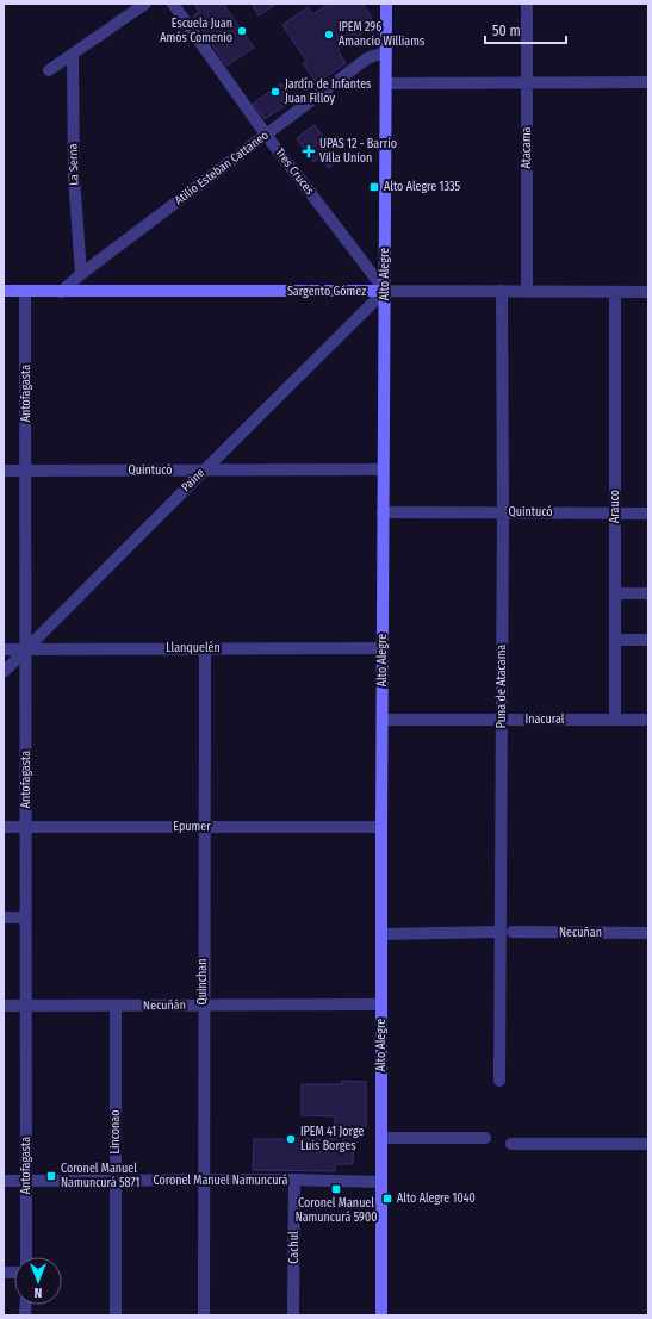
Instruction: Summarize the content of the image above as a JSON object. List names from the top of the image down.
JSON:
{
  "streets": {
    "main road": ["Alto Alegre", "Sargento Gómez"],
    "street": [
      "Atacama",
      "La Serna",
      "Atilio Esteban Cattaneo",
      "Tres Cruces",
      "Antofagasta",
      "Quintucó",
      "Paine",
      "Arauco",
      "Llanquelén",
      "Puna de Atacama",
      "Inacural",
      "Epumer",
      "Necuñan",
      "Quinchan",
      "Necuñán",
      "Linconao",
      "Coronel Manuel Namuncurá",
      "Cachul"
    ]
  },
  "crossings": [
    ["Atacama", "Sargento Gómez"],
    ["La Serna", "Atilio Esteban Cattaneo"],
    ["Atilio Esteban Cattaneo", "Tres Cruces"],
    ["Atilio Esteban Cattaneo", "Alto Alegre"],
    ["Atilio Esteban Cattaneo", "Sargento Gómez"],
    ["Tres Cruces", "Alto Alegre"],
    ["Tres Cruces", "Sargento Gómez"],
    ["Tres Cruces", "Paine"],
    ["Alto Alegre", "Sargento Gómez"],
    ["Alto Alegre", "Quintucó"],
    ["Alto Alegre", "Paine"],
    ["Alto Alegre", "Llanquelén"],
    ["Alto Alegre", "Inacural"],
    ["Alto Alegre", "Epumer"],
    ["Alto Alegre", "Necuñán"],
    ["Alto Alegre", "Coronel Manuel Namuncurá"],
    ["Sargento Gómez", "Antofagasta"],
    ["Sargento Gómez", "Paine"],
    ["Sargento Gómez", "Arauco"],
    ["Sargento Gómez", "Puna de Atacama"],
    ["Antofagasta", "Quintucó"],
    ["Antofagasta", "Paine"],
    ["Antofagasta", "Llanquelén"],
    ["Antofagasta", "Epumer"],
    ["Antofagasta", "Necuñán"],
    ["Antofagasta", "Coronel Manuel Namuncurá"],
    ["Quintucó", "Paine"],
    ["Quintucó", "Arauco"],
    ["Quintucó", "Puna de Atacama"],
    ["Paine", "Llanquelén"],
    ["Arauco", "Inacural"],
    ["Llanquelén", "Quinchan"],
    ["Puna de Atacama", "Inacural"],
    ["Epumer", "Quinchan"],
    ["Quinchan", "Necuñán"],
    ["Quinchan", "Coronel Manuel Namuncurá"],
    ["Necuñán", "Linconao"],
    ["Linconao", "Coronel Manuel Namuncurá"],
    ["Coronel Manuel Namuncurá", "Cachul"]
  ],
  "places": {
    "other": [
      "Escuela Juan Amós Comenio",
      "IPEM 296 Amancio Williams",
      "Jardín de Infantes Juan Filloy",
      "IPEM 41 Jorge Luis Borges"
    ],
    "health": ["UPAS 12 - Barrio Villa Union"],
    "transit": [
      "Alto Alegre 1335",
      "Coronel Manuel Namuncurá 5871",
      "Coronel Manuel Namuncurá 5900",
      "Alto Alegre 1040"
    ]
  },
  "scale_bar": "50 m",
  "north": "bottom"
}
